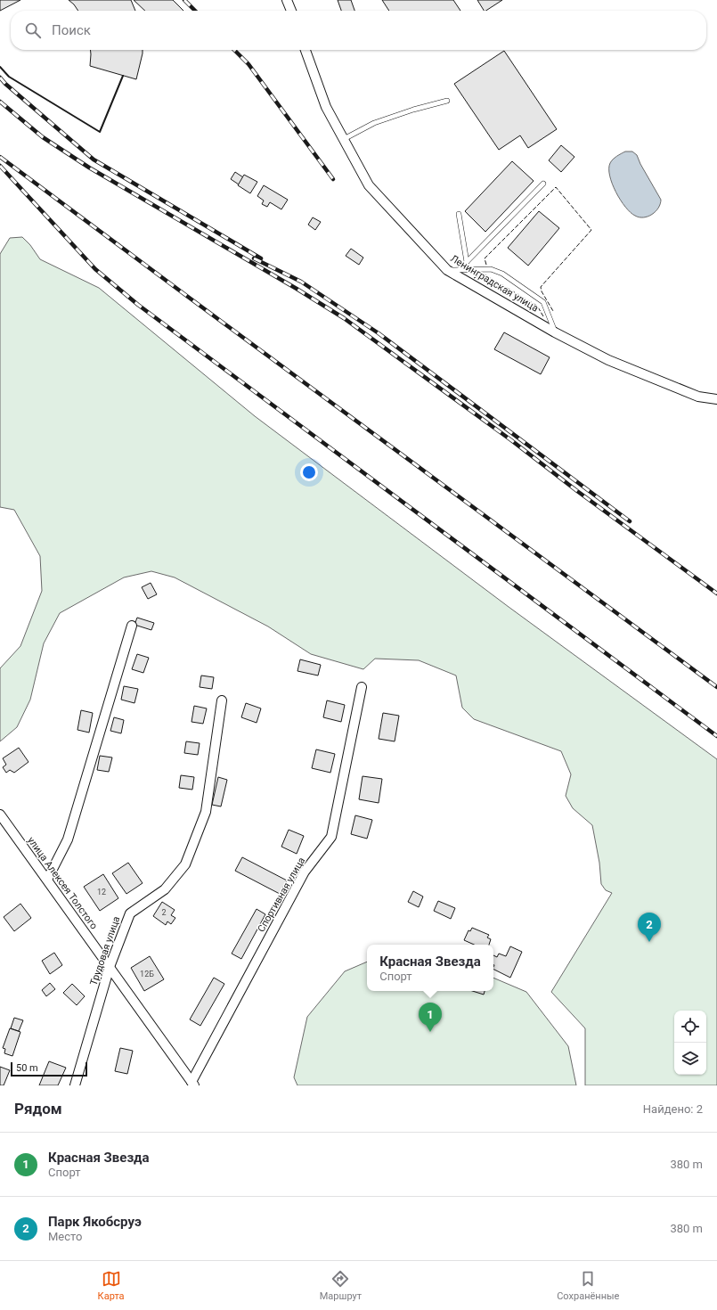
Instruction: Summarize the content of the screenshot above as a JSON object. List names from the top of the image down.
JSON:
{
  "streets": {
    "street": [
      "Ленинградская улица",
      "улица Алексея Толстого",
      "Спортивная улица",
      "Трудовая улица"
    ]
  },
  "crossings": [
    ["улица Алексея Толстого", "Спортивная улица"],
    ["улица Алексея Толстого", "Трудовая улица"]
  ],
  "house_numbers": ["12", "2", "12Б"],
  "scale_bar": "50 m",
  "page": {
    "search": "Поиск",
    "pins": ["2", "1"],
    "popup": ["Красная Звезда", "Спорт"],
    "scale": "50 m",
    "heading": ["Рядом", "Найдено: 2"],
    "list": [
      {
        "mark": "1",
        "name": "Красная Звезда",
        "note": "Спорт",
        "value": "380 m"
      },
      {
        "mark": "2",
        "name": "Парк Якобсруэ",
        "note": "Место",
        "value": "380 m"
      }
    ],
    "nav": ["Карта", "Маршрут", "Сохранённые"]
  }
}
